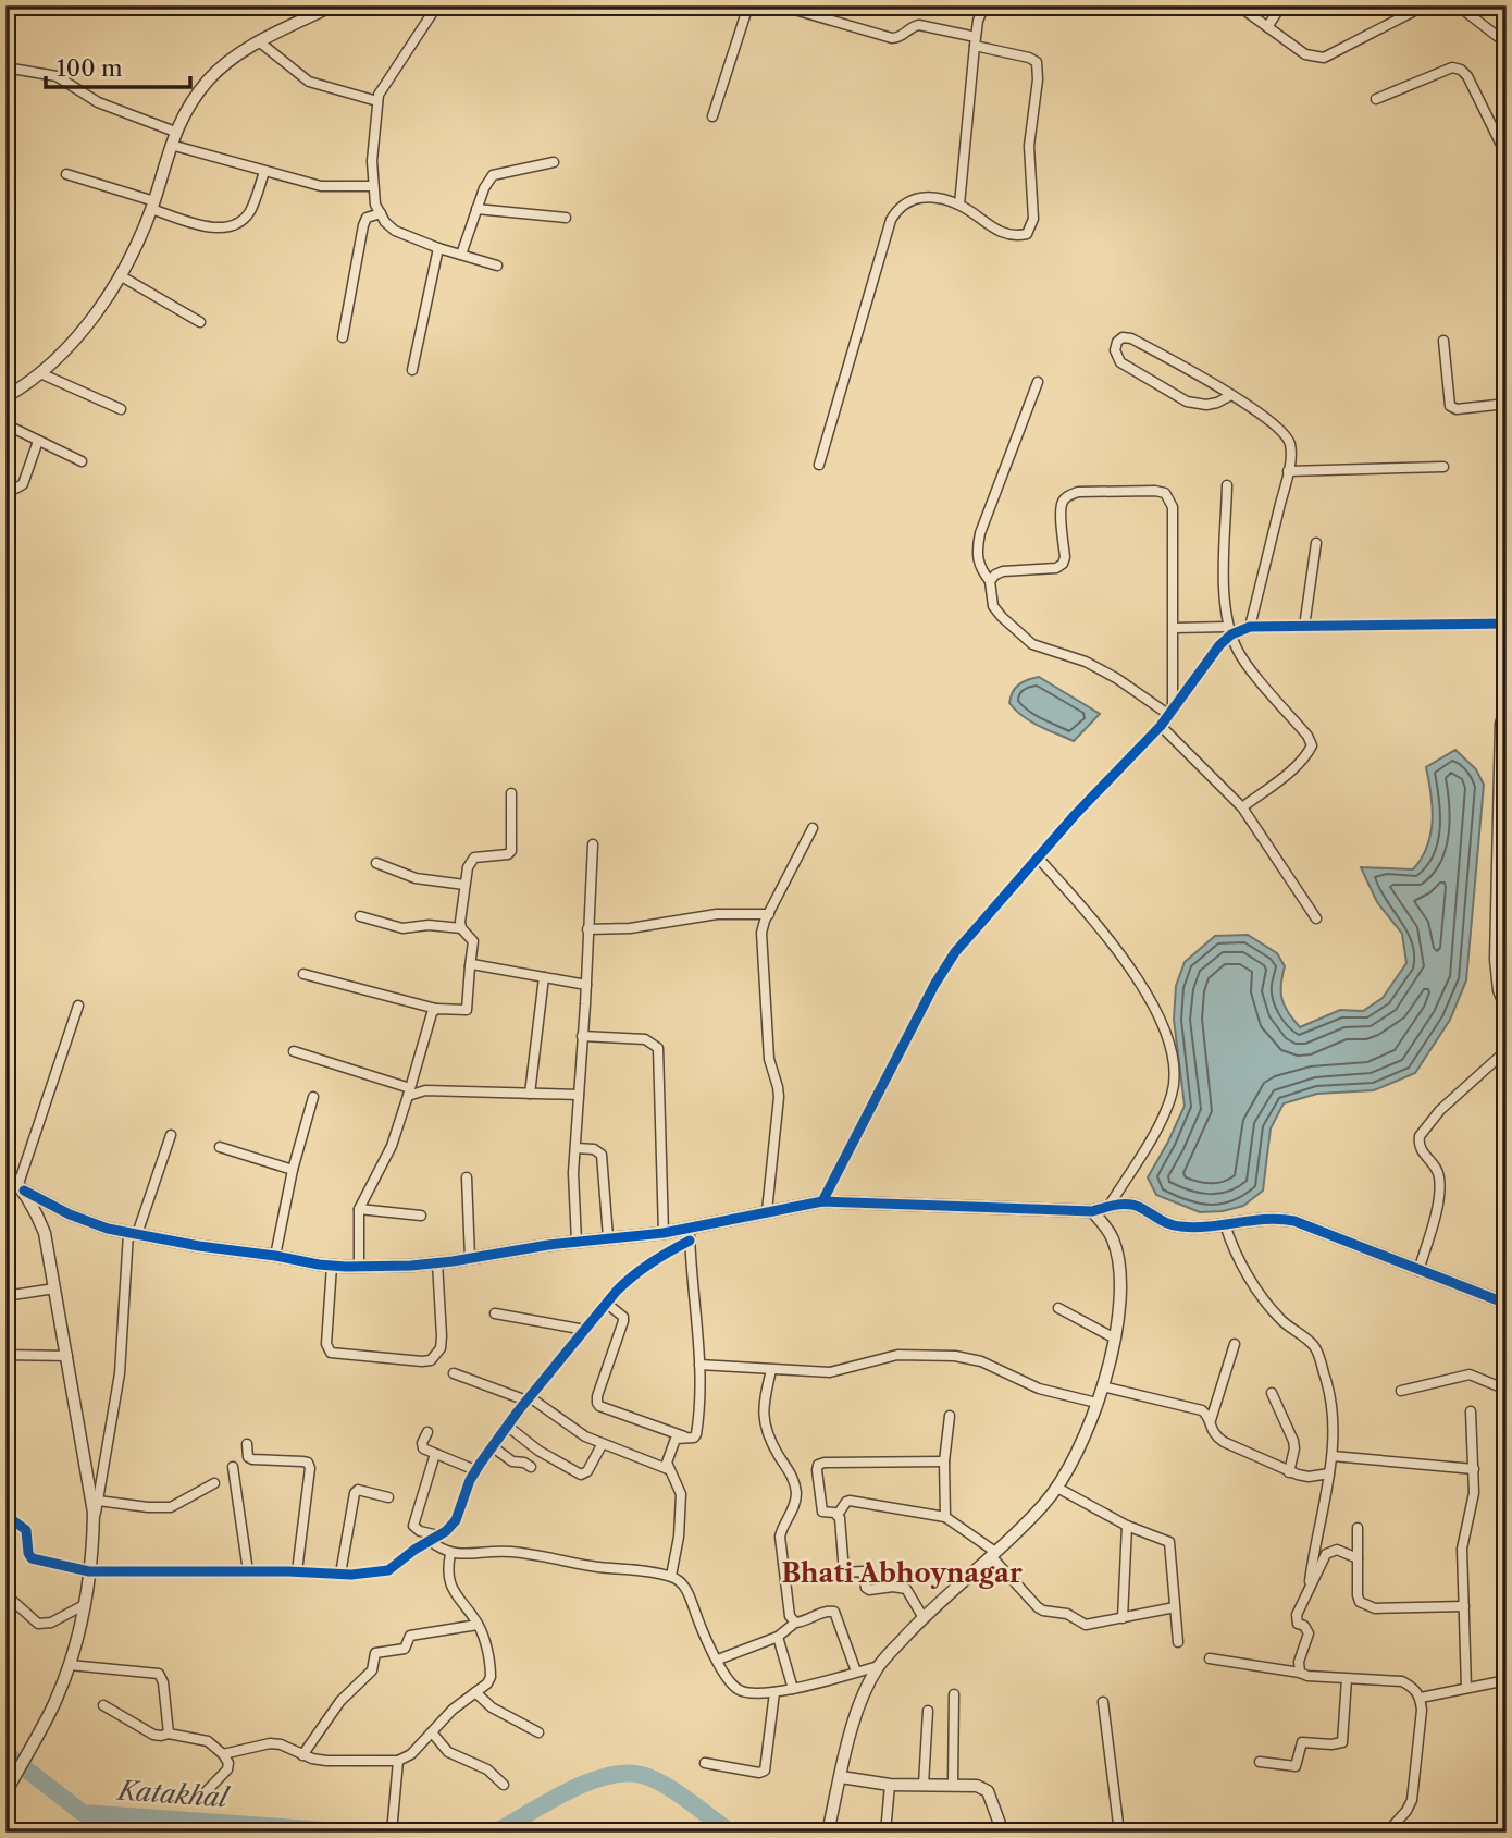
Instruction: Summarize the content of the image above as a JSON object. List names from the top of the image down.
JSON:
{
  "districts": ["Bhati Abhoynagar"],
  "water": ["Katakhal"],
  "scale_bar": "100 m"
}
